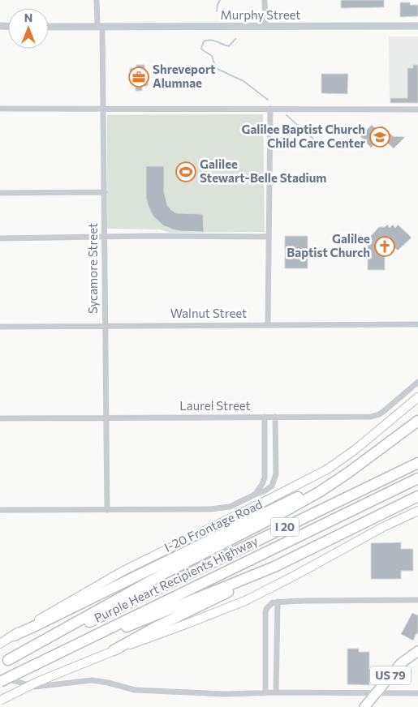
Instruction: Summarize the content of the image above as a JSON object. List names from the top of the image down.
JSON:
{
  "streets": {
    "highway": ["I 20", "Purple Heart Recipients Highway"],
    "main road": ["I-20 Frontage Road", "US 79"],
    "street": [
      "Murphy Street",
      "Sycamore Street",
      "Walnut Street",
      "Laurel Street"
    ]
  },
  "crossings": [
    ["Murphy Street", "Sycamore Street"],
    ["Sycamore Street", "Walnut Street"],
    ["Sycamore Street", "Laurel Street"]
  ],
  "places": {
    "office": ["Shreveport Alumnae"],
    "school or university": ["Galilee Baptist Church Child Care Center"],
    "sports": ["Galilee Stewart-Belle Stadium"],
    "church": ["Galilee Baptist Church"]
  },
  "north": "top"
}
